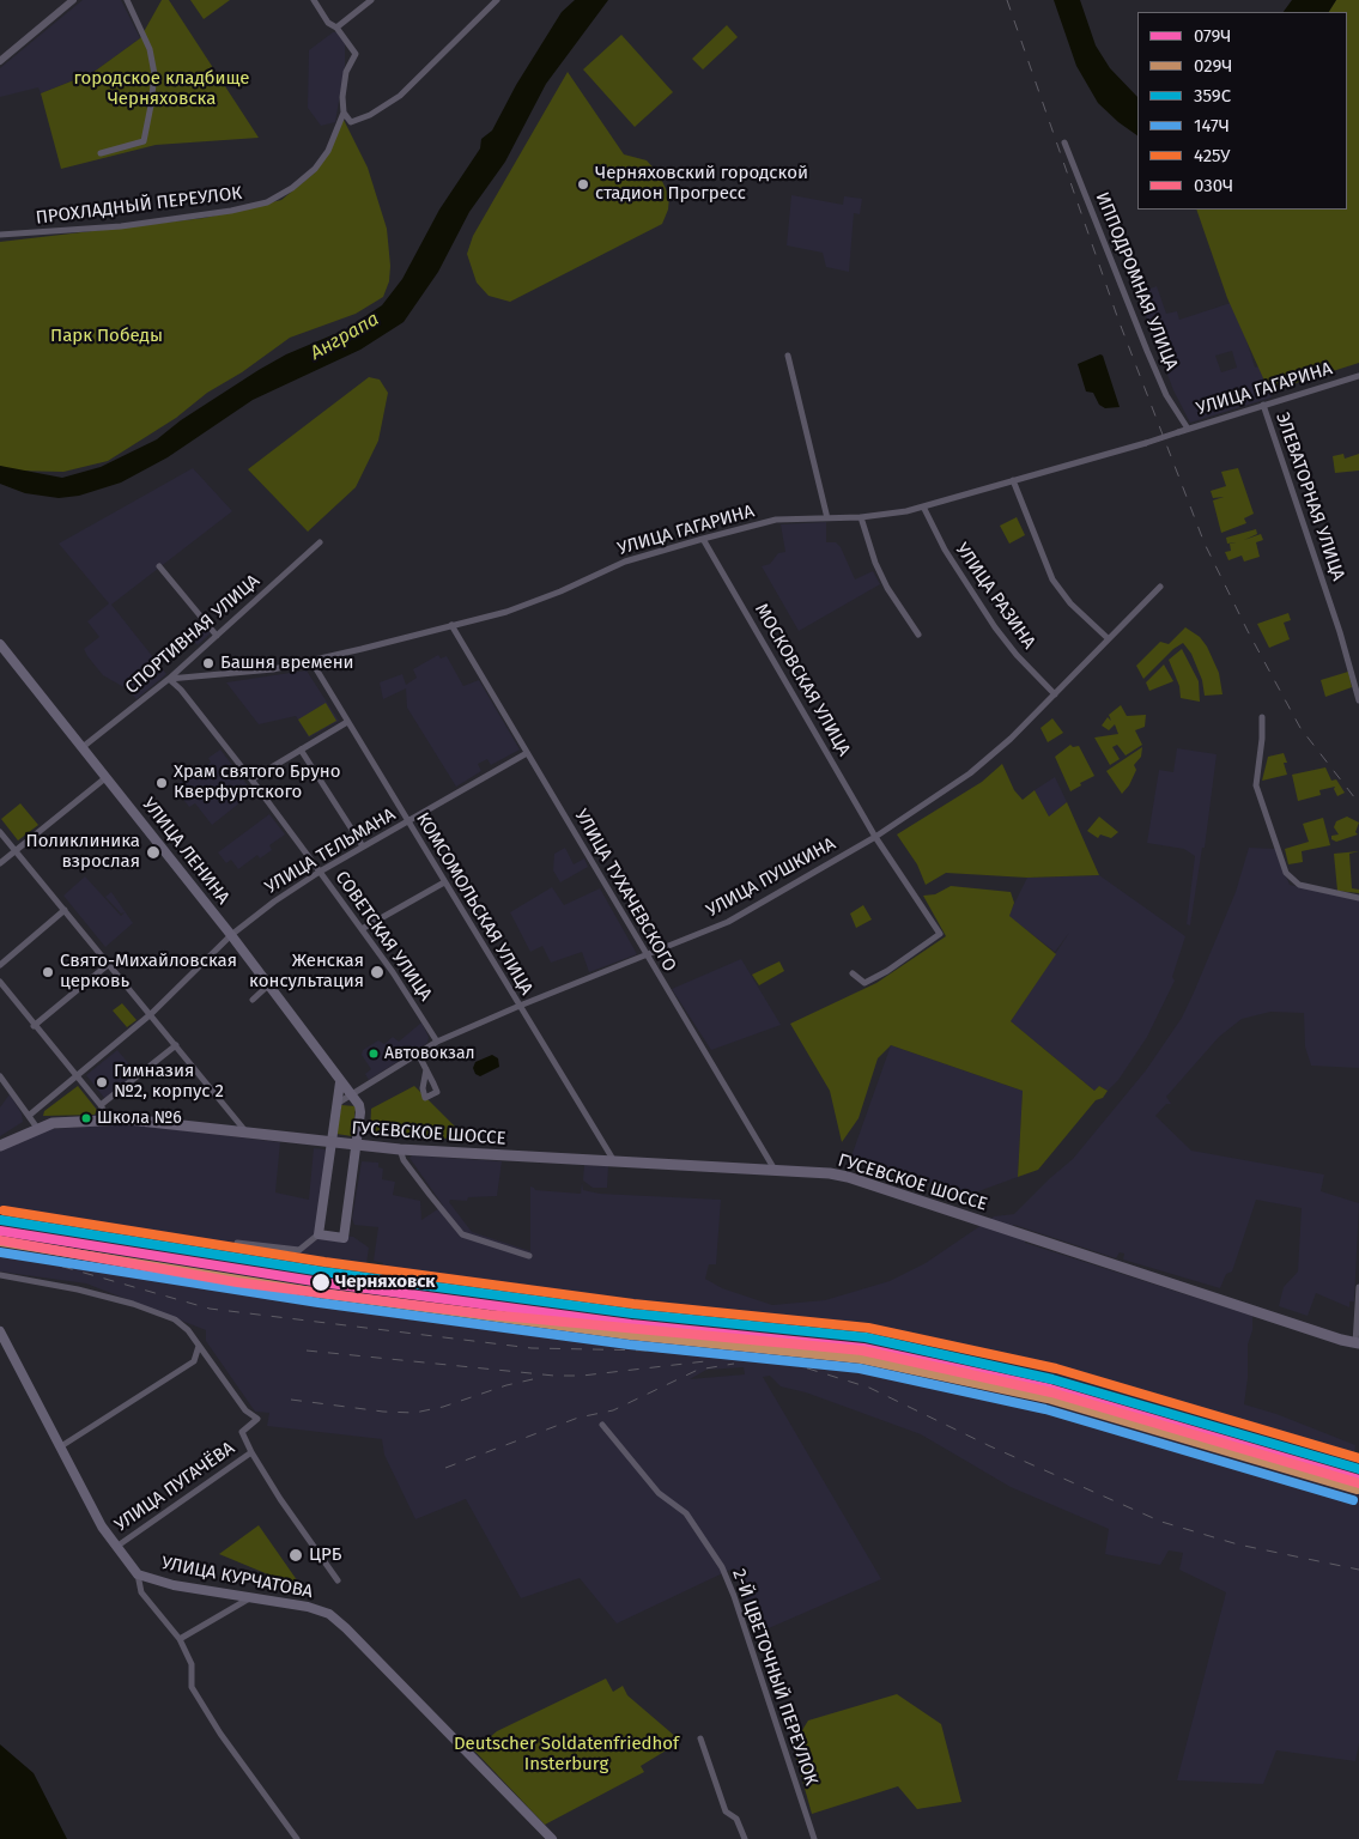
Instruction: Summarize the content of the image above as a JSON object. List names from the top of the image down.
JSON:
{
  "streets": {
    "highway": ["ГУСЕВСКОЕ ШОССЕ"],
    "main road": ["УЛИЦА ЛЕНИНА", "УЛИЦА КУРЧАТОВА"],
    "street": [
      "ПРОХЛАДНЫЙ ПЕРЕУЛОК",
      "ИППОДРОМНАЯ УЛИЦА",
      "УЛИЦА ГАГАРИНА",
      "ЭЛЕВАТОРНАЯ УЛИЦА",
      "УЛИЦА РАЗИНА",
      "СПОРТИВНАЯ УЛИЦА",
      "МОСКОВСКАЯ УЛИЦА",
      "УЛИЦА ТЕЛЬМАНА",
      "УЛИЦА ПУШКИНА",
      "УЛИЦА ТУХАЧЕВСКОГО",
      "КОМСОМОЛЬСКАЯ УЛИЦА",
      "СОВЕТСКАЯ УЛИЦА",
      "УЛИЦА ПУГАЧЁВА",
      "2-Й ЦВЕТОЧНЫЙ ПЕРЕУЛОК"
    ]
  },
  "crossings": [
    ["ИППОДРОМНАЯ УЛИЦА", "УЛИЦА ГАГАРИНА"],
    ["УЛИЦА ГАГАРИНА", "ЭЛЕВАТОРНАЯ УЛИЦА"],
    ["УЛИЦА ГАГАРИНА", "УЛИЦА РАЗИНА"],
    ["УЛИЦА ГАГАРИНА", "СПОРТИВНАЯ УЛИЦА"],
    ["УЛИЦА ГАГАРИНА", "МОСКОВСКАЯ УЛИЦА"],
    ["УЛИЦА ГАГАРИНА", "УЛИЦА ТУХАЧЕВСКОГО"],
    ["УЛИЦА ГАГАРИНА", "КОМСОМОЛЬСКАЯ УЛИЦА"],
    ["УЛИЦА ГАГАРИНА", "СОВЕТСКАЯ УЛИЦА"],
    ["УЛИЦА РАЗИНА", "УЛИЦА ПУШКИНА"],
    ["СПОРТИВНАЯ УЛИЦА", "УЛИЦА ЛЕНИНА"],
    ["СПОРТИВНАЯ УЛИЦА", "СОВЕТСКАЯ УЛИЦА"],
    ["МОСКОВСКАЯ УЛИЦА", "УЛИЦА ПУШКИНА"],
    ["УЛИЦА ЛЕНИНА", "УЛИЦА ТЕЛЬМАНА"],
    ["УЛИЦА ЛЕНИНА", "УЛИЦА ПУШКИНА"],
    ["УЛИЦА ЛЕНИНА", "ГУСЕВСКОЕ ШОССЕ"],
    ["УЛИЦА ТЕЛЬМАНА", "УЛИЦА ТУХАЧЕВСКОГО"],
    ["УЛИЦА ТЕЛЬМАНА", "КОМСОМОЛЬСКАЯ УЛИЦА"],
    ["УЛИЦА ТЕЛЬМАНА", "СОВЕТСКАЯ УЛИЦА"],
    ["УЛИЦА ПУШКИНА", "УЛИЦА ТУХАЧЕВСКОГО"],
    ["УЛИЦА ПУШКИНА", "КОМСОМОЛЬСКАЯ УЛИЦА"],
    ["УЛИЦА ПУШКИНА", "СОВЕТСКАЯ УЛИЦА"],
    ["УЛИЦА ТУХАЧЕВСКОГО", "ГУСЕВСКОЕ ШОССЕ"],
    ["КОМСОМОЛЬСКАЯ УЛИЦА", "ГУСЕВСКОЕ ШОССЕ"],
    ["УЛИЦА ПУГАЧЁВА", "УЛИЦА КУРЧАТОВА"]
  ],
  "water": ["Анграпа"],
  "parks": ["городское кладбище Черняховска", "Парк Победы", "Deutscher Soldatenfriedhof Insterburg"],
  "places": [
    "Черняховский городской стадион Прогресс",
    "Башня времени",
    "Храм святого Бруно Кверфуртского",
    "Поликлиника взрослая",
    "Свято-Михайловская церковь",
    "Женская консультация",
    "Автовокзал",
    "Гимназия №2, корпус 2",
    "Школа №6",
    "Черняховск",
    "ЦРБ"
  ],
  "lines": [
    "transit line 425У",
    "transit line 359С",
    "transit line 079Ч",
    "transit line 030Ч",
    "transit line 029Ч",
    "transit line 147Ч"
  ],
  "legend": [
    "079Ч",
    "029Ч",
    "359С",
    "147Ч",
    "425У",
    "030Ч"
  ]
}
